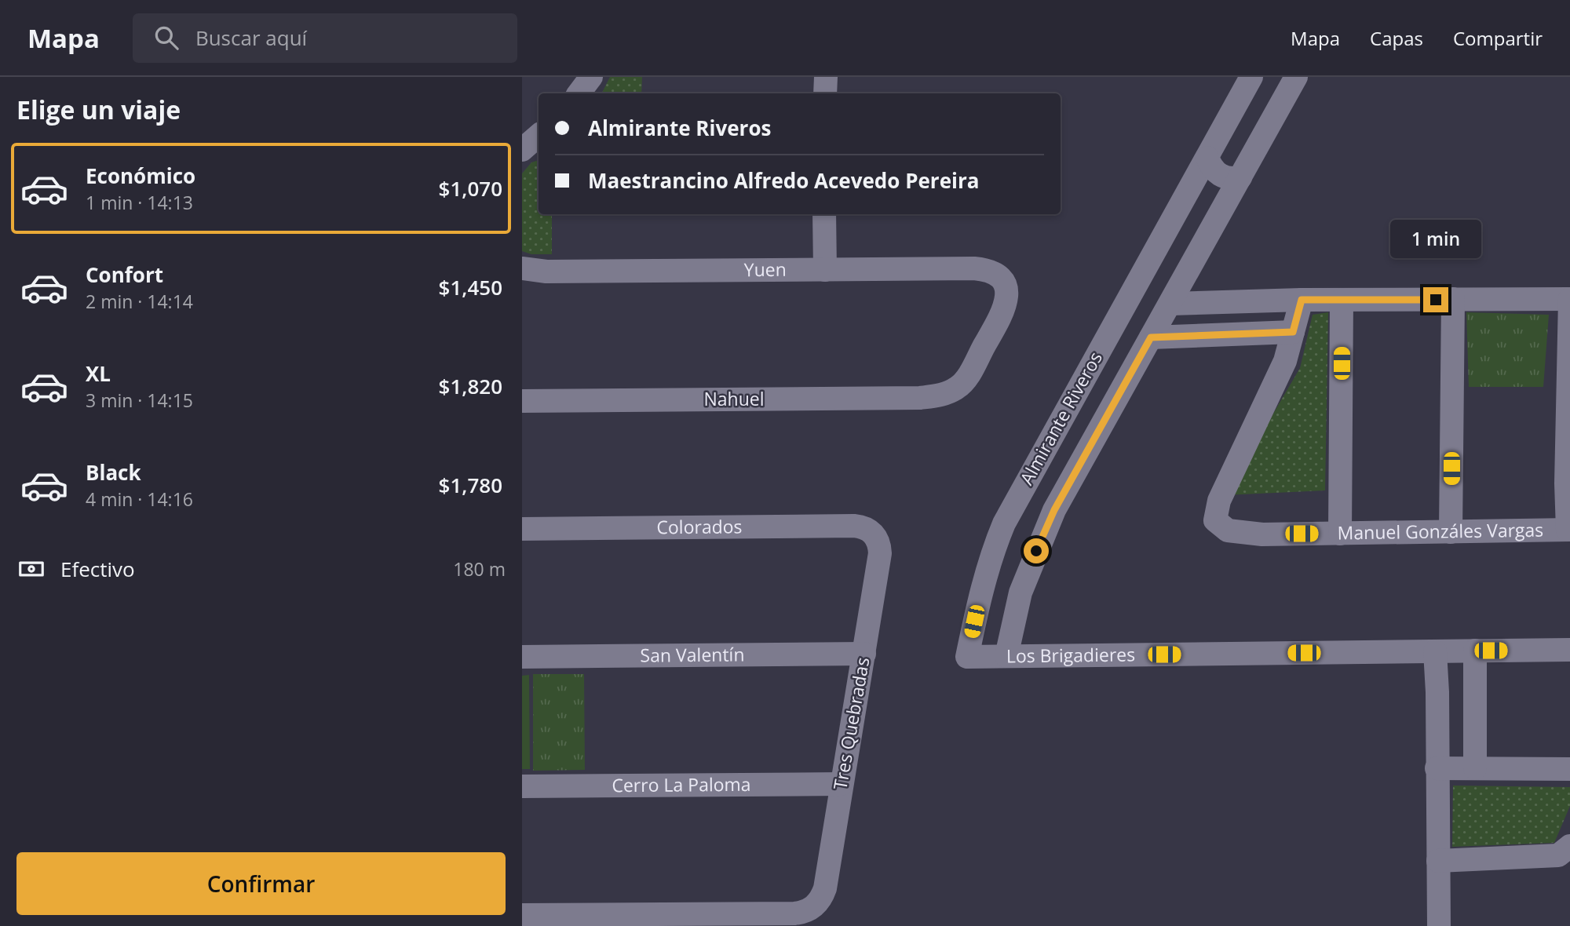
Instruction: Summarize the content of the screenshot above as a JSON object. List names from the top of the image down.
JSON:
{
  "streets": {
    "street": [
      "Yuen",
      "Nahuel",
      "Almirante Riveros",
      "Colorados",
      "Manuel Gonzáles Vargas",
      "San Valentín",
      "Los Brigadieres",
      "Tres Quebradas",
      "Cerro La Paloma"
    ]
  },
  "crossings": [
    ["Yuen", "Nahuel"],
    ["Almirante Riveros", "Los Brigadieres"],
    ["Colorados", "Tres Quebradas"],
    ["San Valentín", "Tres Quebradas"],
    ["Tres Quebradas", "Cerro La Paloma"]
  ],
  "page": {
    "header": "Mapa",
    "search": "Buscar aquí",
    "nav": ["Mapa", "Capas", "Compartir"],
    "heading": "Elige un viaje",
    "banner": ["Almirante Riveros", "Maestrancino Alfredo Acevedo Pereira"],
    "list": [
      {
        "name": "Económico",
        "note": "1 min · 14:13",
        "value": "$1,070"
      },
      {
        "name": "Confort",
        "note": "2 min · 14:14",
        "value": "$1,450"
      },
      {
        "name": "XL",
        "note": "3 min · 14:15",
        "value": "$1,820"
      },
      {
        "name": "Black",
        "note": "4 min · 14:16",
        "value": "$1,780"
      }
    ],
    "bubble": "1 min",
    "pay": ["Efectivo", "180 m"],
    "buttons": "Confirmar"
  }
}
